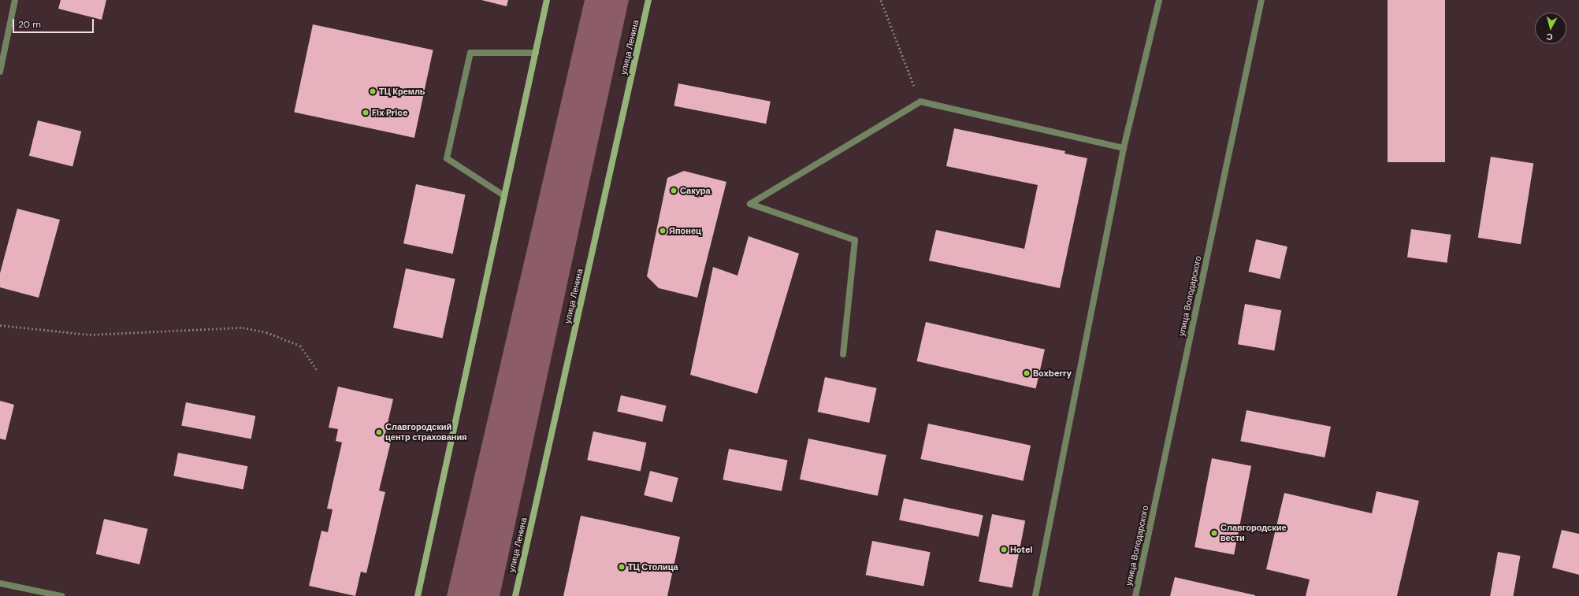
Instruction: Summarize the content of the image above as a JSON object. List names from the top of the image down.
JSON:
{
  "streets": {
    "street": ["улица Ленина", "улица Володарского"]
  },
  "places": [
    "ТЦ Кремль",
    "Fix Price",
    "Сакура",
    "Японец",
    "Boxberry",
    "Славгородский центр страхования",
    "Славгородские вести",
    "Hotel",
    "ТЦ Столица"
  ],
  "scale_bar": "20 m",
  "north": "bottom"
}
